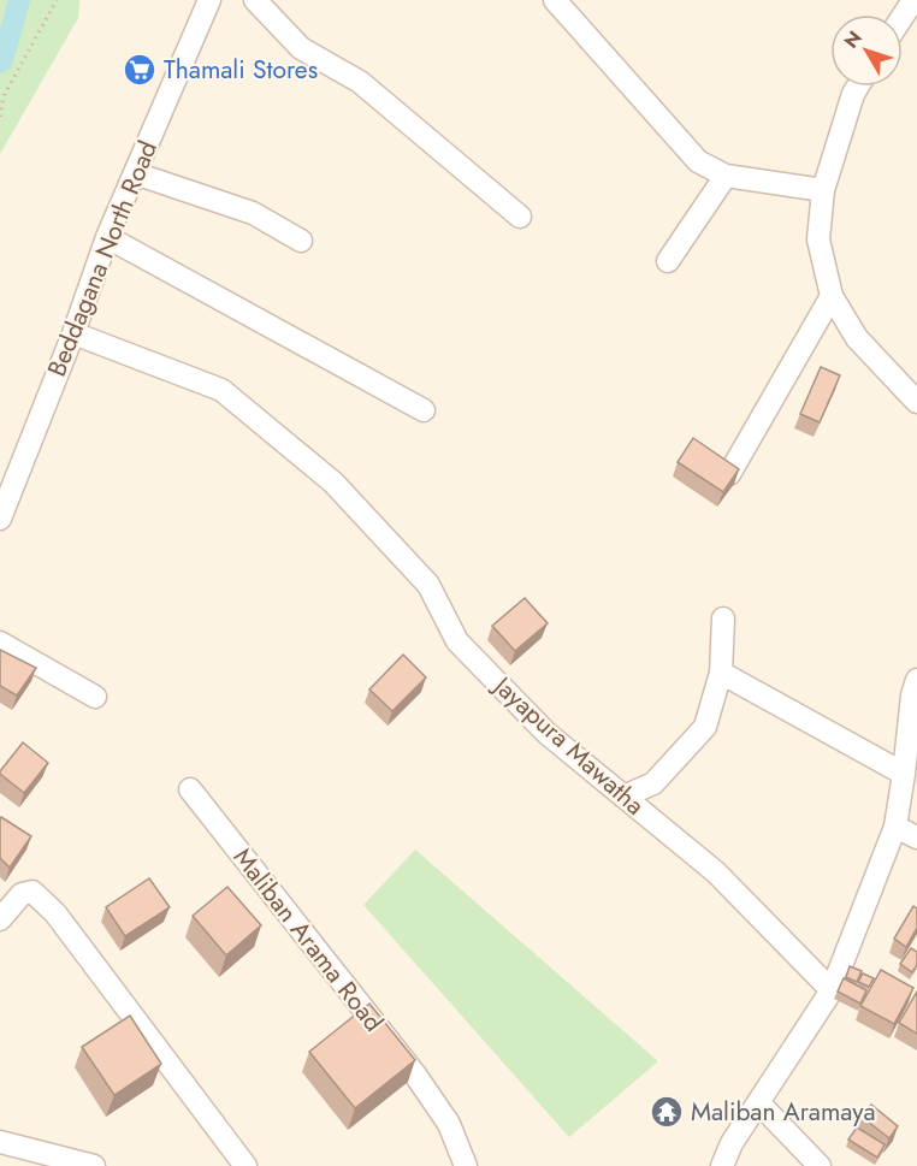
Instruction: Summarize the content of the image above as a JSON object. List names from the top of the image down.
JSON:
{
  "streets": {
    "street": ["Beddagana North Road", "Jayapura Mawatha", "Maliban Arama Road"]
  },
  "crossings": [
    ["Beddagana North Road", "Jayapura Mawatha"]
  ],
  "places": {
    "supermarket": ["Thamali Stores"],
    "temple": ["Maliban Aramaya"]
  },
  "north": "top left"
}
